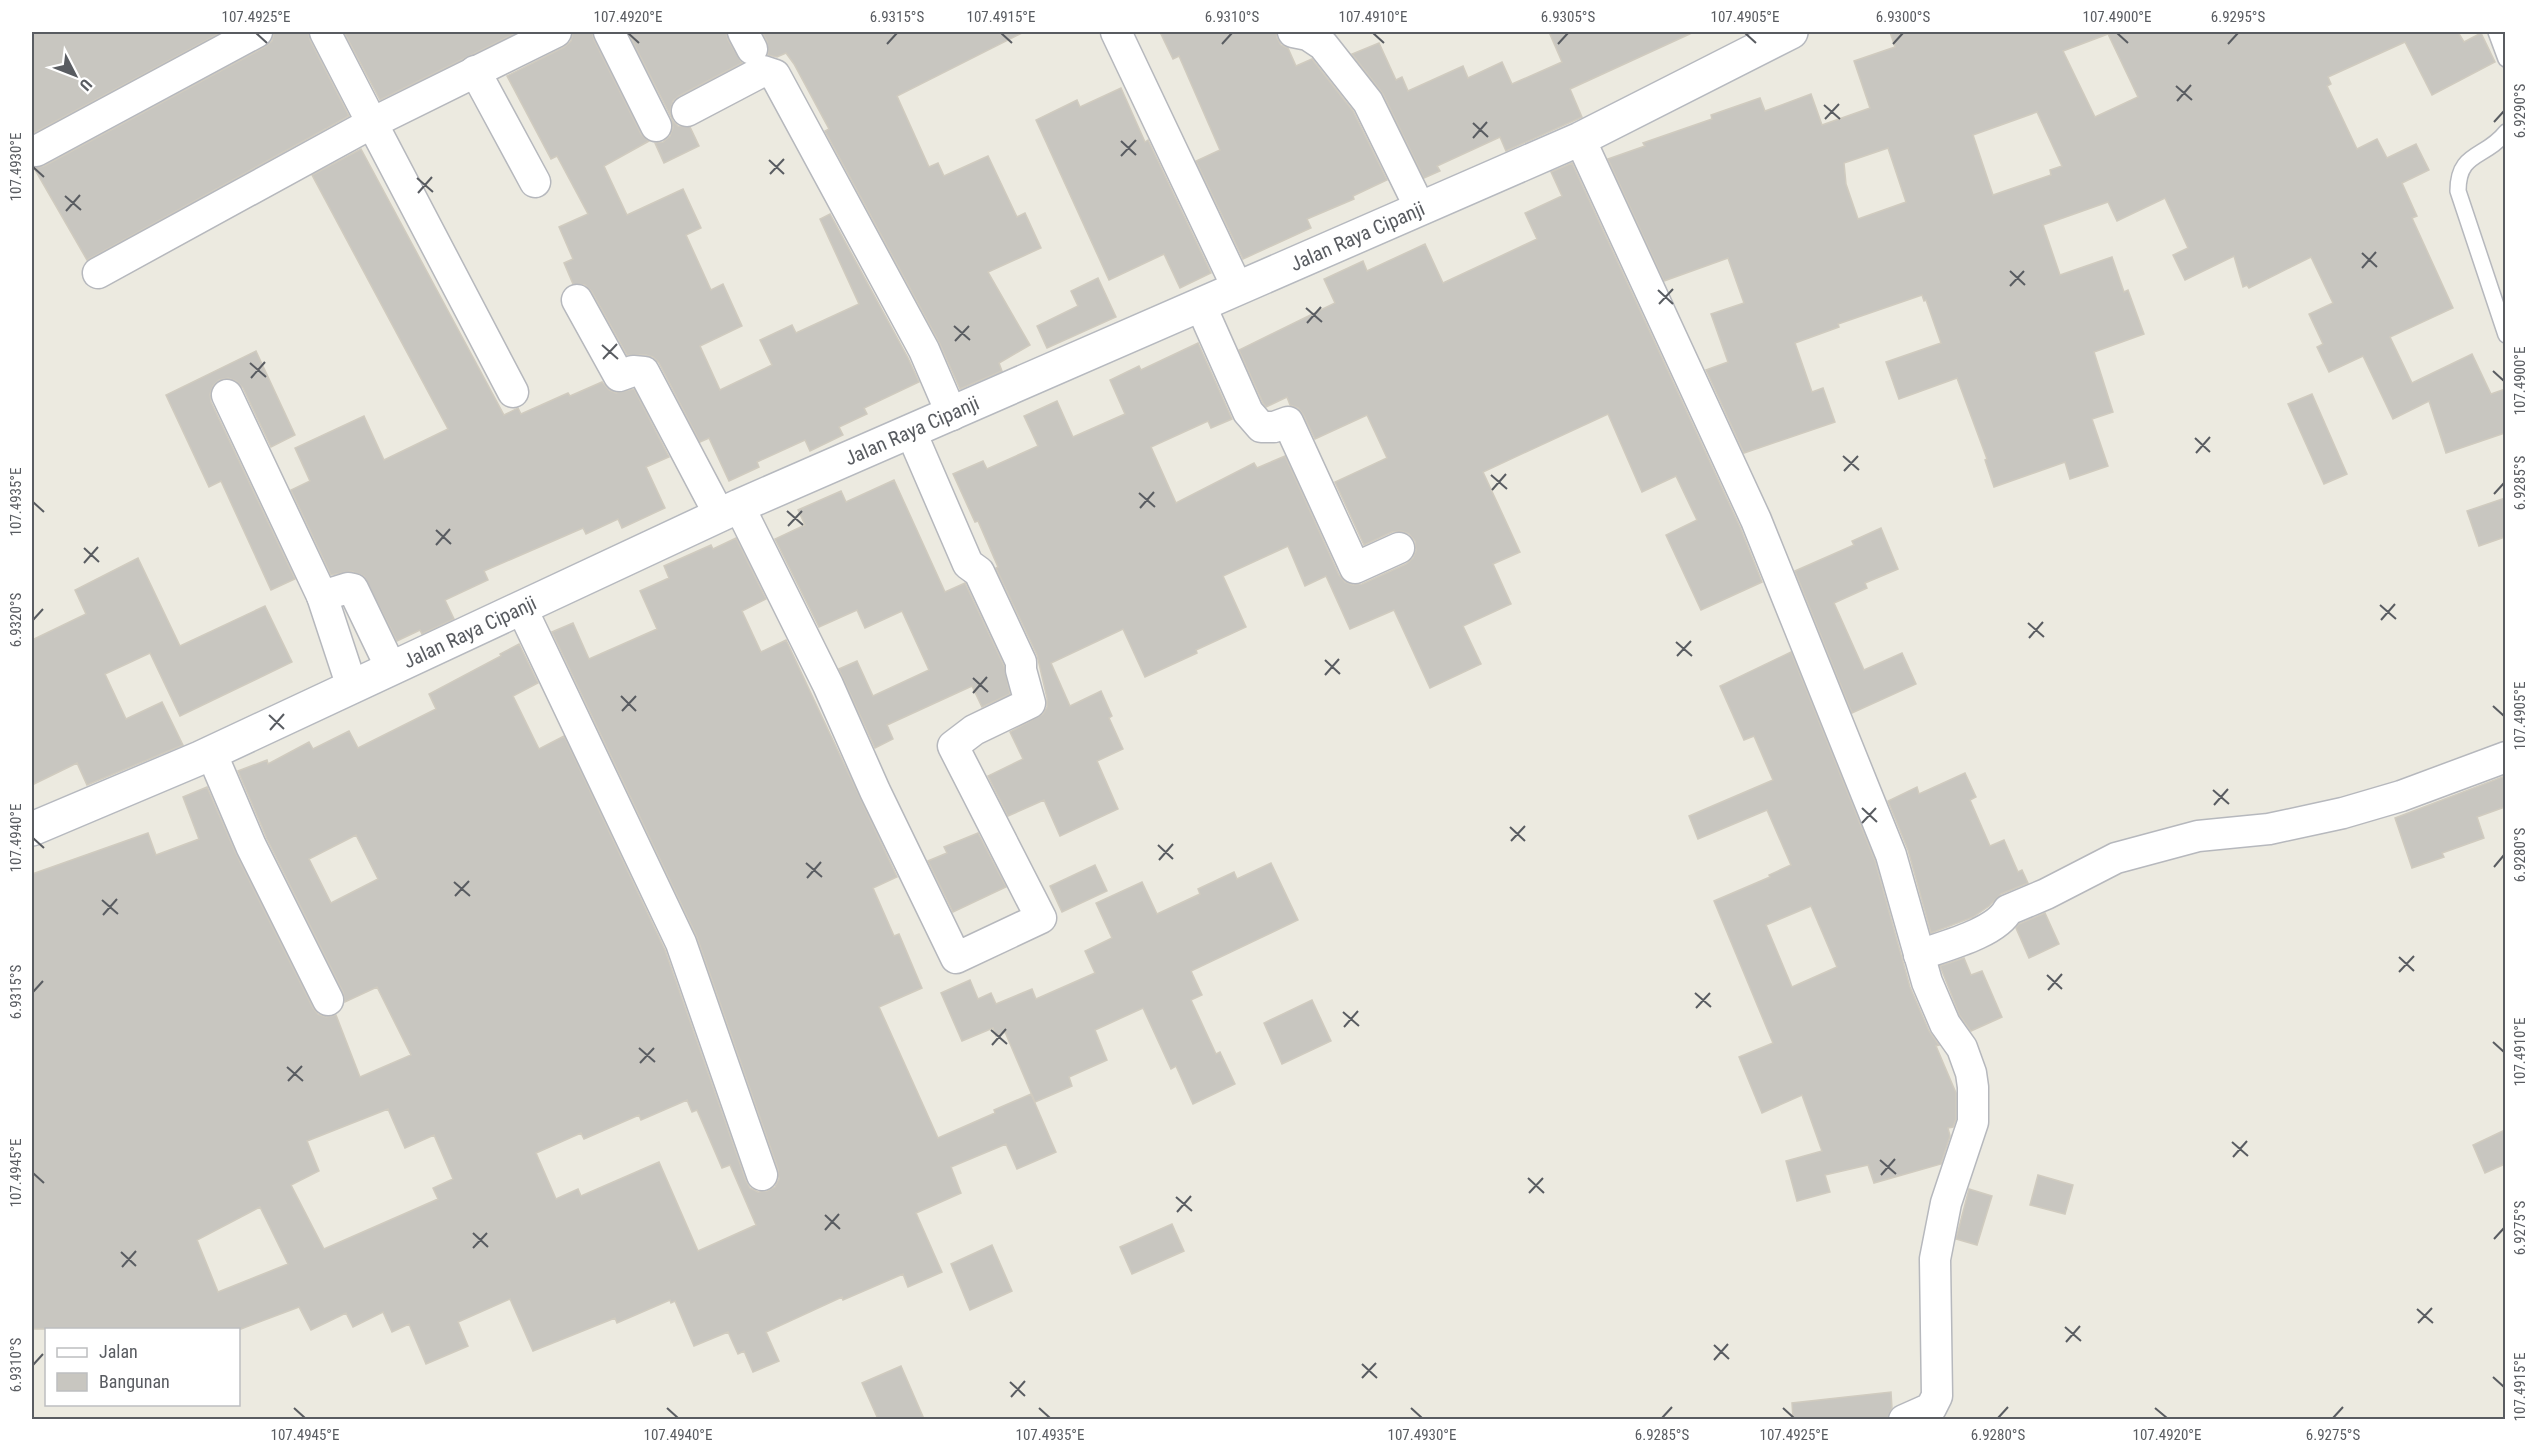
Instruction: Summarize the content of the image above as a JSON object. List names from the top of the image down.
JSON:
{
  "streets": {
    "main road": ["Jalan Raya Cipanji"]
  },
  "legend": ["Jalan", "Bangunan"],
  "north": "bottom right",
  "coordinates": [
    "107.4925°E",
    "107.4920°E",
    "6.9315°S",
    "107.4915°E",
    "6.9310°S",
    "107.4910°E",
    "6.9305°S",
    "107.4905°E",
    "6.9300°S",
    "107.4900°E",
    "6.9295°S",
    "6.9290°S",
    "107.4930°E",
    "6.9285°S",
    "107.4935°E",
    "6.9320°S",
    "107.4940°E",
    "6.9280°S",
    "107.4945°E",
    "6.9275°S"
  ]
}
